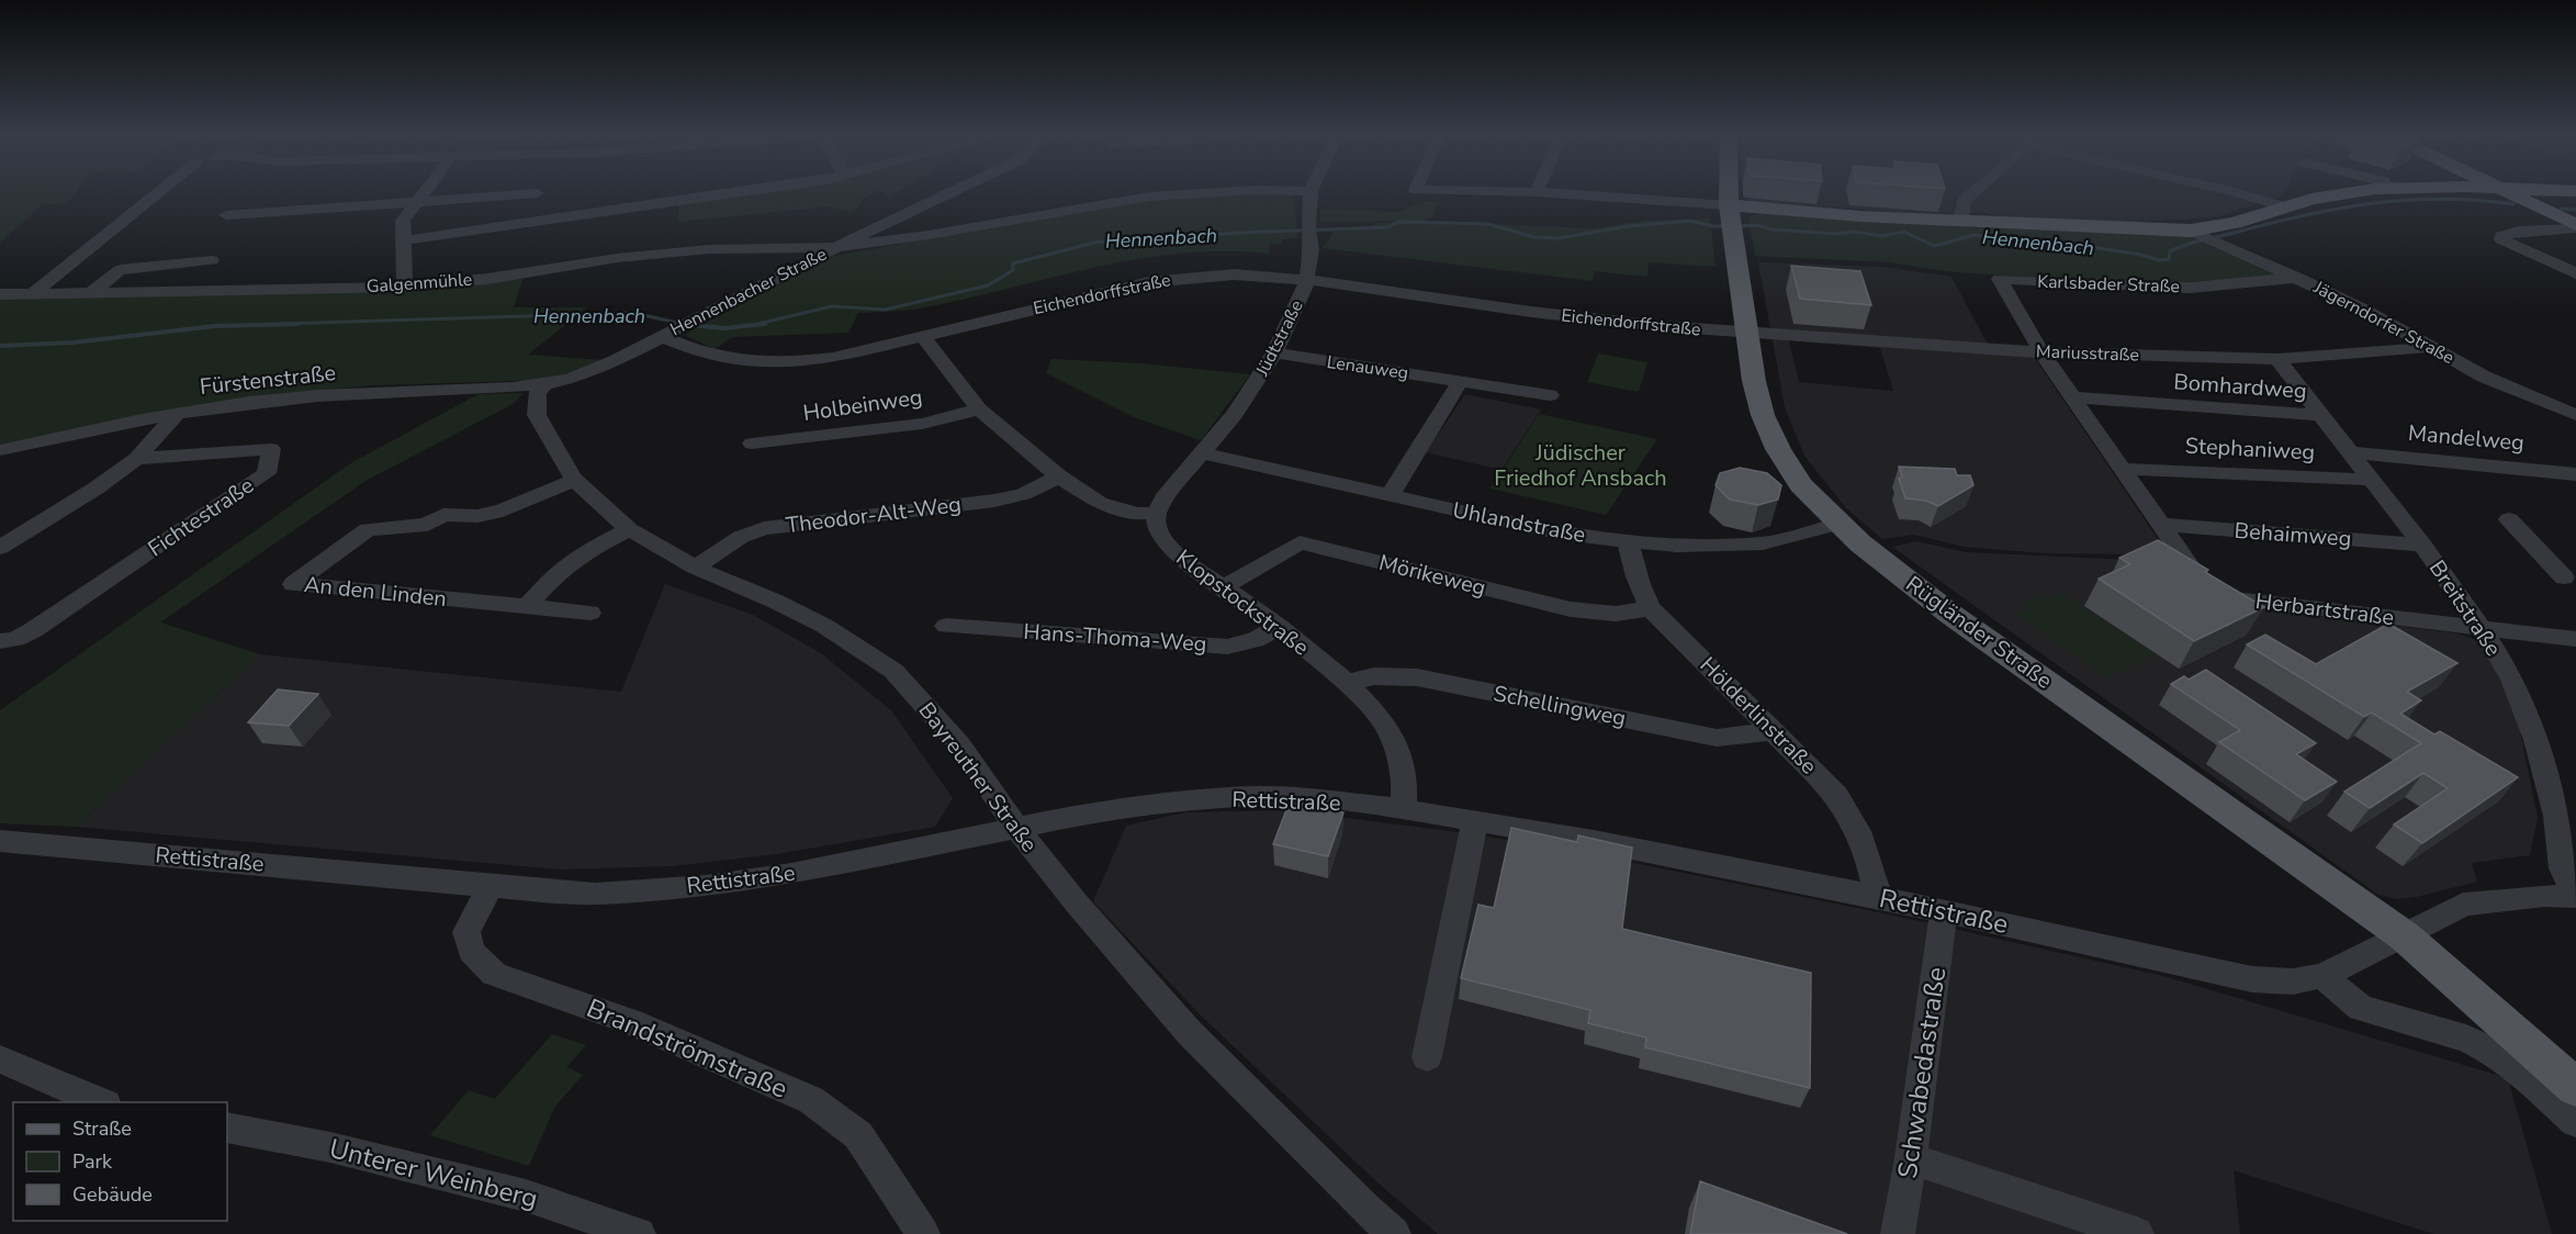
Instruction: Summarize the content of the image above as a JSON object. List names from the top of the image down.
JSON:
{
  "streets": {
    "main road": ["Rügländer Straße"],
    "street": [
      "Galgenmühle",
      "Karlsbader Straße",
      "Hennenbacher Straße",
      "Eichendorffstraße",
      "Jägerndorfer Straße",
      "Jüdtstraße",
      "Mariusstraße",
      "Lenauweg",
      "Fürstenstraße",
      "Bomhardweg",
      "Holbeinweg",
      "Mandelweg",
      "Stephaniweg",
      "Theodor-Alt-Weg",
      "Fichtestraße",
      "Uhlandstraße",
      "Behaimweg",
      "Mörikeweg",
      "An den Linden",
      "Klopstockstraße",
      "Breitstraße",
      "Herbartstraße",
      "Hans-Thoma-Weg",
      "Schellingweg",
      "Hölderlinstraße",
      "Bayreuther Straße",
      "Rettistraße",
      "Brandströmstraße",
      "Schwabedastraße",
      "Unterer Weinberg"
    ]
  },
  "crossings": [
    ["Galgenmühle", "Hennenbacher Straße"],
    ["Karlsbader Straße", "Jägerndorfer Straße"],
    ["Karlsbader Straße", "Mariusstraße"],
    ["Karlsbader Straße", "Herbartstraße"],
    ["Hennenbacher Straße", "Eichendorffstraße"],
    ["Hennenbacher Straße", "Fürstenstraße"],
    ["Hennenbacher Straße", "Bayreuther Straße"],
    ["Eichendorffstraße", "Jüdtstraße"],
    ["Eichendorffstraße", "Mariusstraße"],
    ["Eichendorffstraße", "Rügländer Straße"],
    ["Jägerndorfer Straße", "Mariusstraße"],
    ["Jüdtstraße", "Lenauweg"],
    ["Jüdtstraße", "Uhlandstraße"],
    ["Jüdtstraße", "Klopstockstraße"],
    ["Mariusstraße", "Breitstraße"],
    ["Mariusstraße", "Herbartstraße"],
    ["Mariusstraße", "Rügländer Straße"],
    ["Fürstenstraße", "Bayreuther Straße"],
    ["Bomhardweg", "Breitstraße"],
    ["Bomhardweg", "Herbartstraße"],
    ["Mandelweg", "Breitstraße"],
    ["Stephaniweg", "Breitstraße"],
    ["Stephaniweg", "Herbartstraße"],
    ["Theodor-Alt-Weg", "Bayreuther Straße"],
    ["Uhlandstraße", "Rügländer Straße"],
    ["Uhlandstraße", "Hölderlinstraße"],
    ["Behaimweg", "Breitstraße"],
    ["Behaimweg", "Herbartstraße"],
    ["Mörikeweg", "Klopstockstraße"],
    ["Mörikeweg", "Hölderlinstraße"],
    ["An den Linden", "Bayreuther Straße"],
    ["Klopstockstraße", "Hans-Thoma-Weg"],
    ["Klopstockstraße", "Schellingweg"],
    ["Klopstockstraße", "Rettistraße"],
    ["Breitstraße", "Herbartstraße"],
    ["Breitstraße", "Rettistraße"],
    ["Rügländer Straße", "Rettistraße"],
    ["Schellingweg", "Hölderlinstraße"],
    ["Hölderlinstraße", "Rettistraße"],
    ["Bayreuther Straße", "Rettistraße"],
    ["Rettistraße", "Brandströmstraße"],
    ["Rettistraße", "Schwabedastraße"]
  ],
  "water": ["Hennenbach"],
  "parks": ["Jüdischer Friedhof Ansbach"],
  "legend": ["Straße", "Park", "Gebäude"]
}
